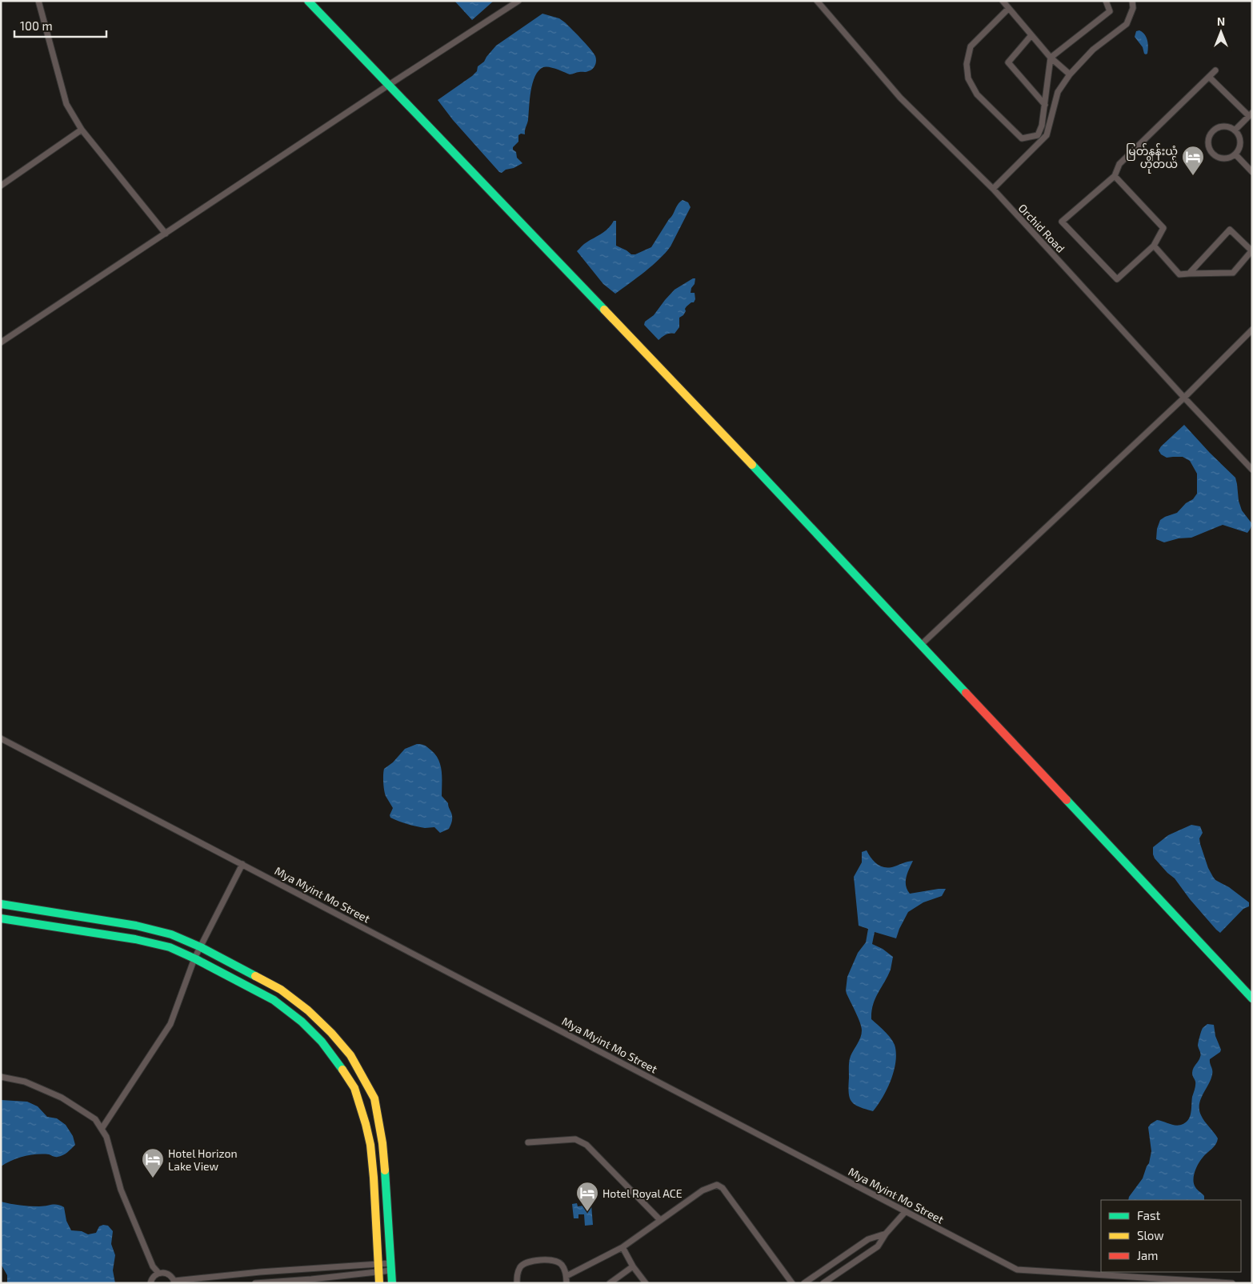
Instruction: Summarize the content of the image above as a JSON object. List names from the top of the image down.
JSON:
{
  "streets": {
    "street": ["Orchid Road", "Mya Myint Mo Street"]
  },
  "places": {
    "hotel": ["မြတ်နန်းယုံ ဟိုတယ်", "Hotel Horizon Lake View", "Hotel Royal ACE"]
  },
  "legend": ["Fast", "Slow", "Jam"],
  "scale_bar": "100 m",
  "north": "top"
}
